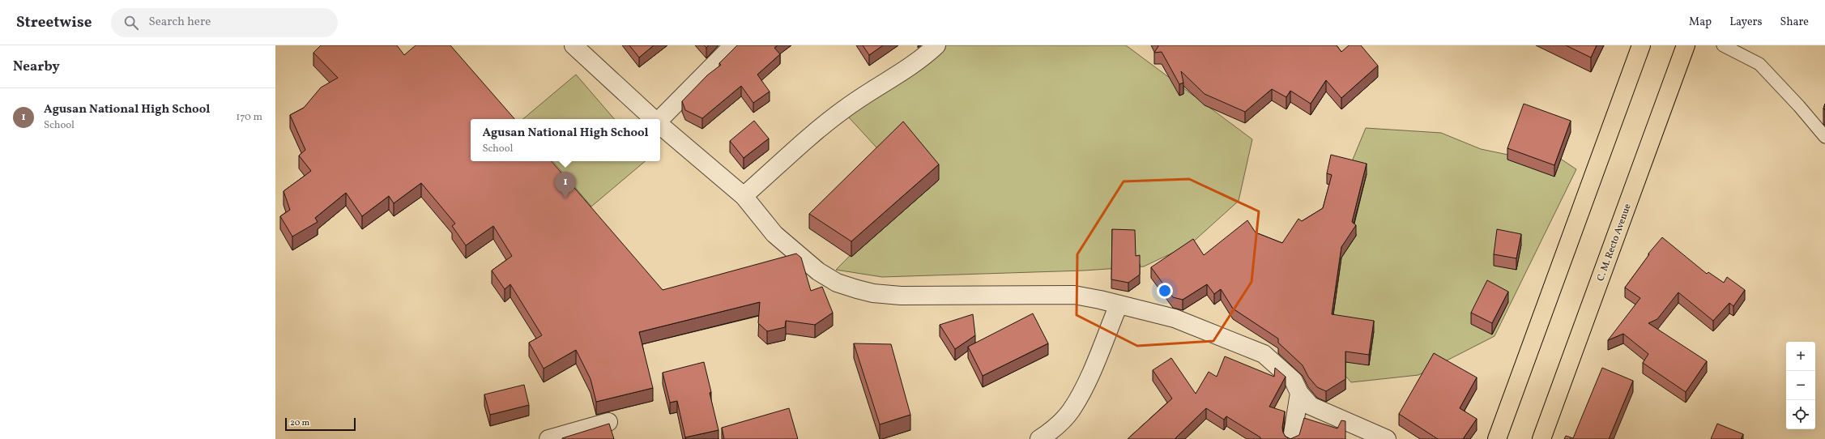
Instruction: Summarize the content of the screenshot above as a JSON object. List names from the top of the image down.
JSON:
{
  "streets": {
    "highway": ["C. M. Recto Avenue"]
  },
  "scale_bar": "20 m",
  "page": {
    "header": "Streetwise",
    "search": "Search here",
    "nav": ["Map", "Layers", "Share"],
    "heading": "Nearby",
    "list": [
      {
        "mark": "1",
        "name": "Agusan National High School",
        "note": "School",
        "value": "170 m"
      }
    ],
    "popup": ["Agusan National High School", "School"],
    "pins": "1",
    "map_buttons": ["+", "−"],
    "scale": "20 m"
  }
}
